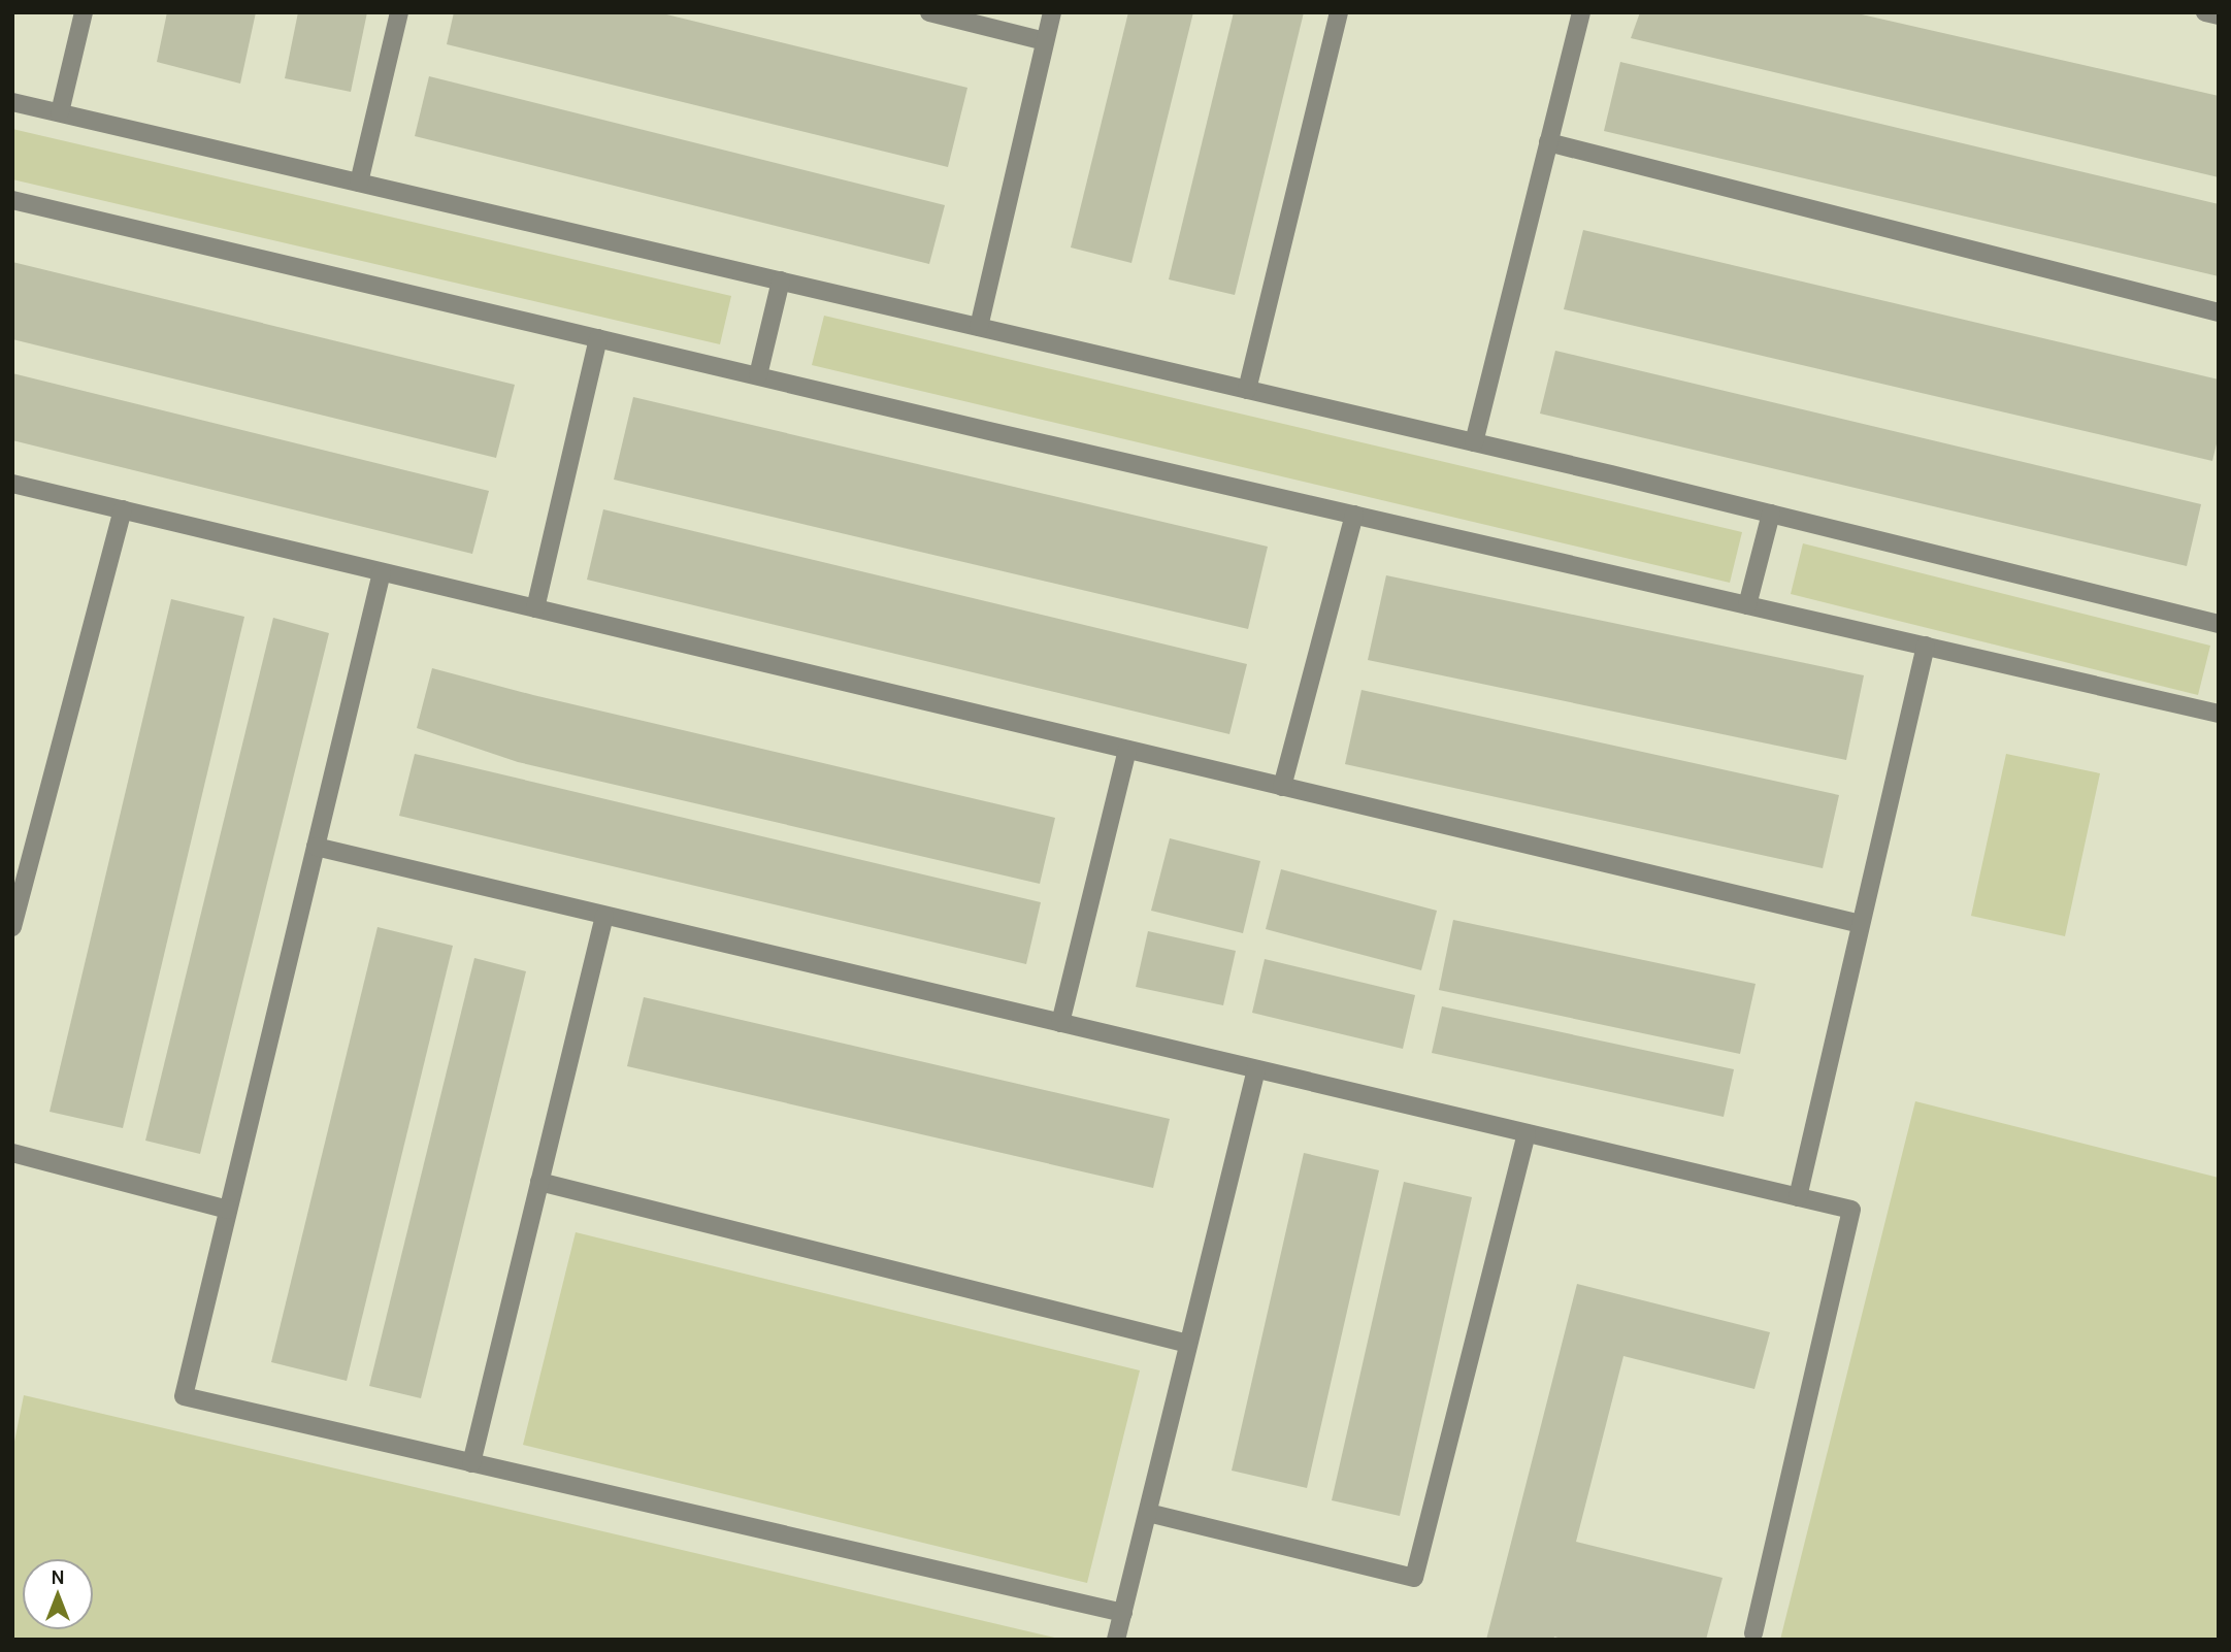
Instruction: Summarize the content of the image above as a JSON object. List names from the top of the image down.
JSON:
{
  "north": "top"
}
